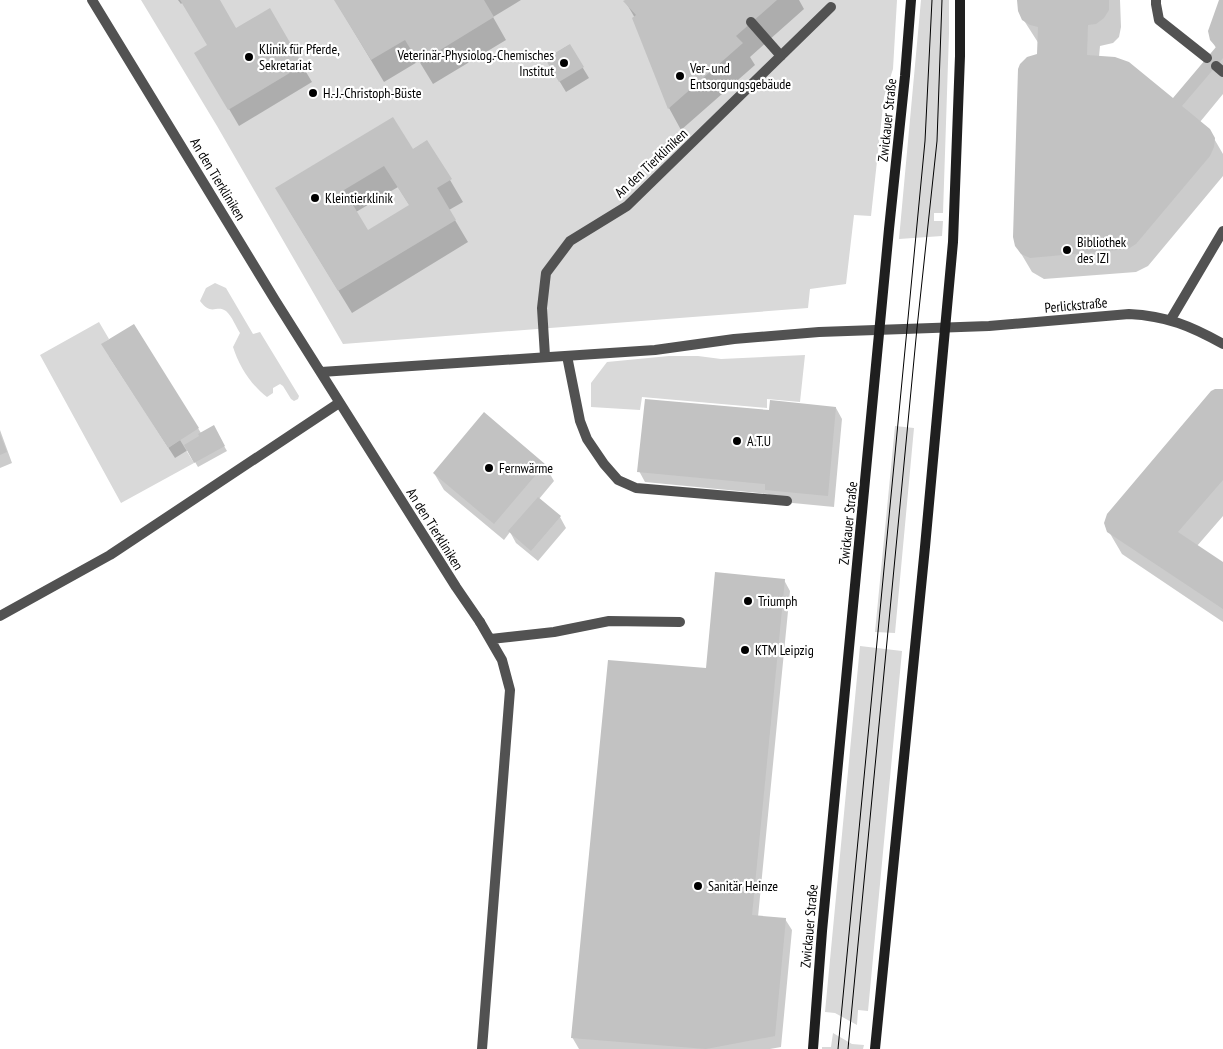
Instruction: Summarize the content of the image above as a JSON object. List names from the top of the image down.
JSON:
{
  "streets": {
    "main road": ["Zwickauer Straße"],
    "street": ["An den Tierkliniken", "Perlickstraße"]
  },
  "crossings": [
    ["Zwickauer Straße", "Perlickstraße"]
  ],
  "places": [
    "Klinik für Pferde, Sekretariat",
    "Veterinär-Physiolog.-Chemisches Institut",
    "Ver- und Entsorgungsgebäude",
    "H.-J.-Christoph-Büste",
    "Kleintierklinik",
    "Bibliothek des IZI",
    "A.T.U",
    "Fernwärme",
    "Triumph",
    "KTM Leipzig",
    "Sanitär Heinze"
  ]
}
